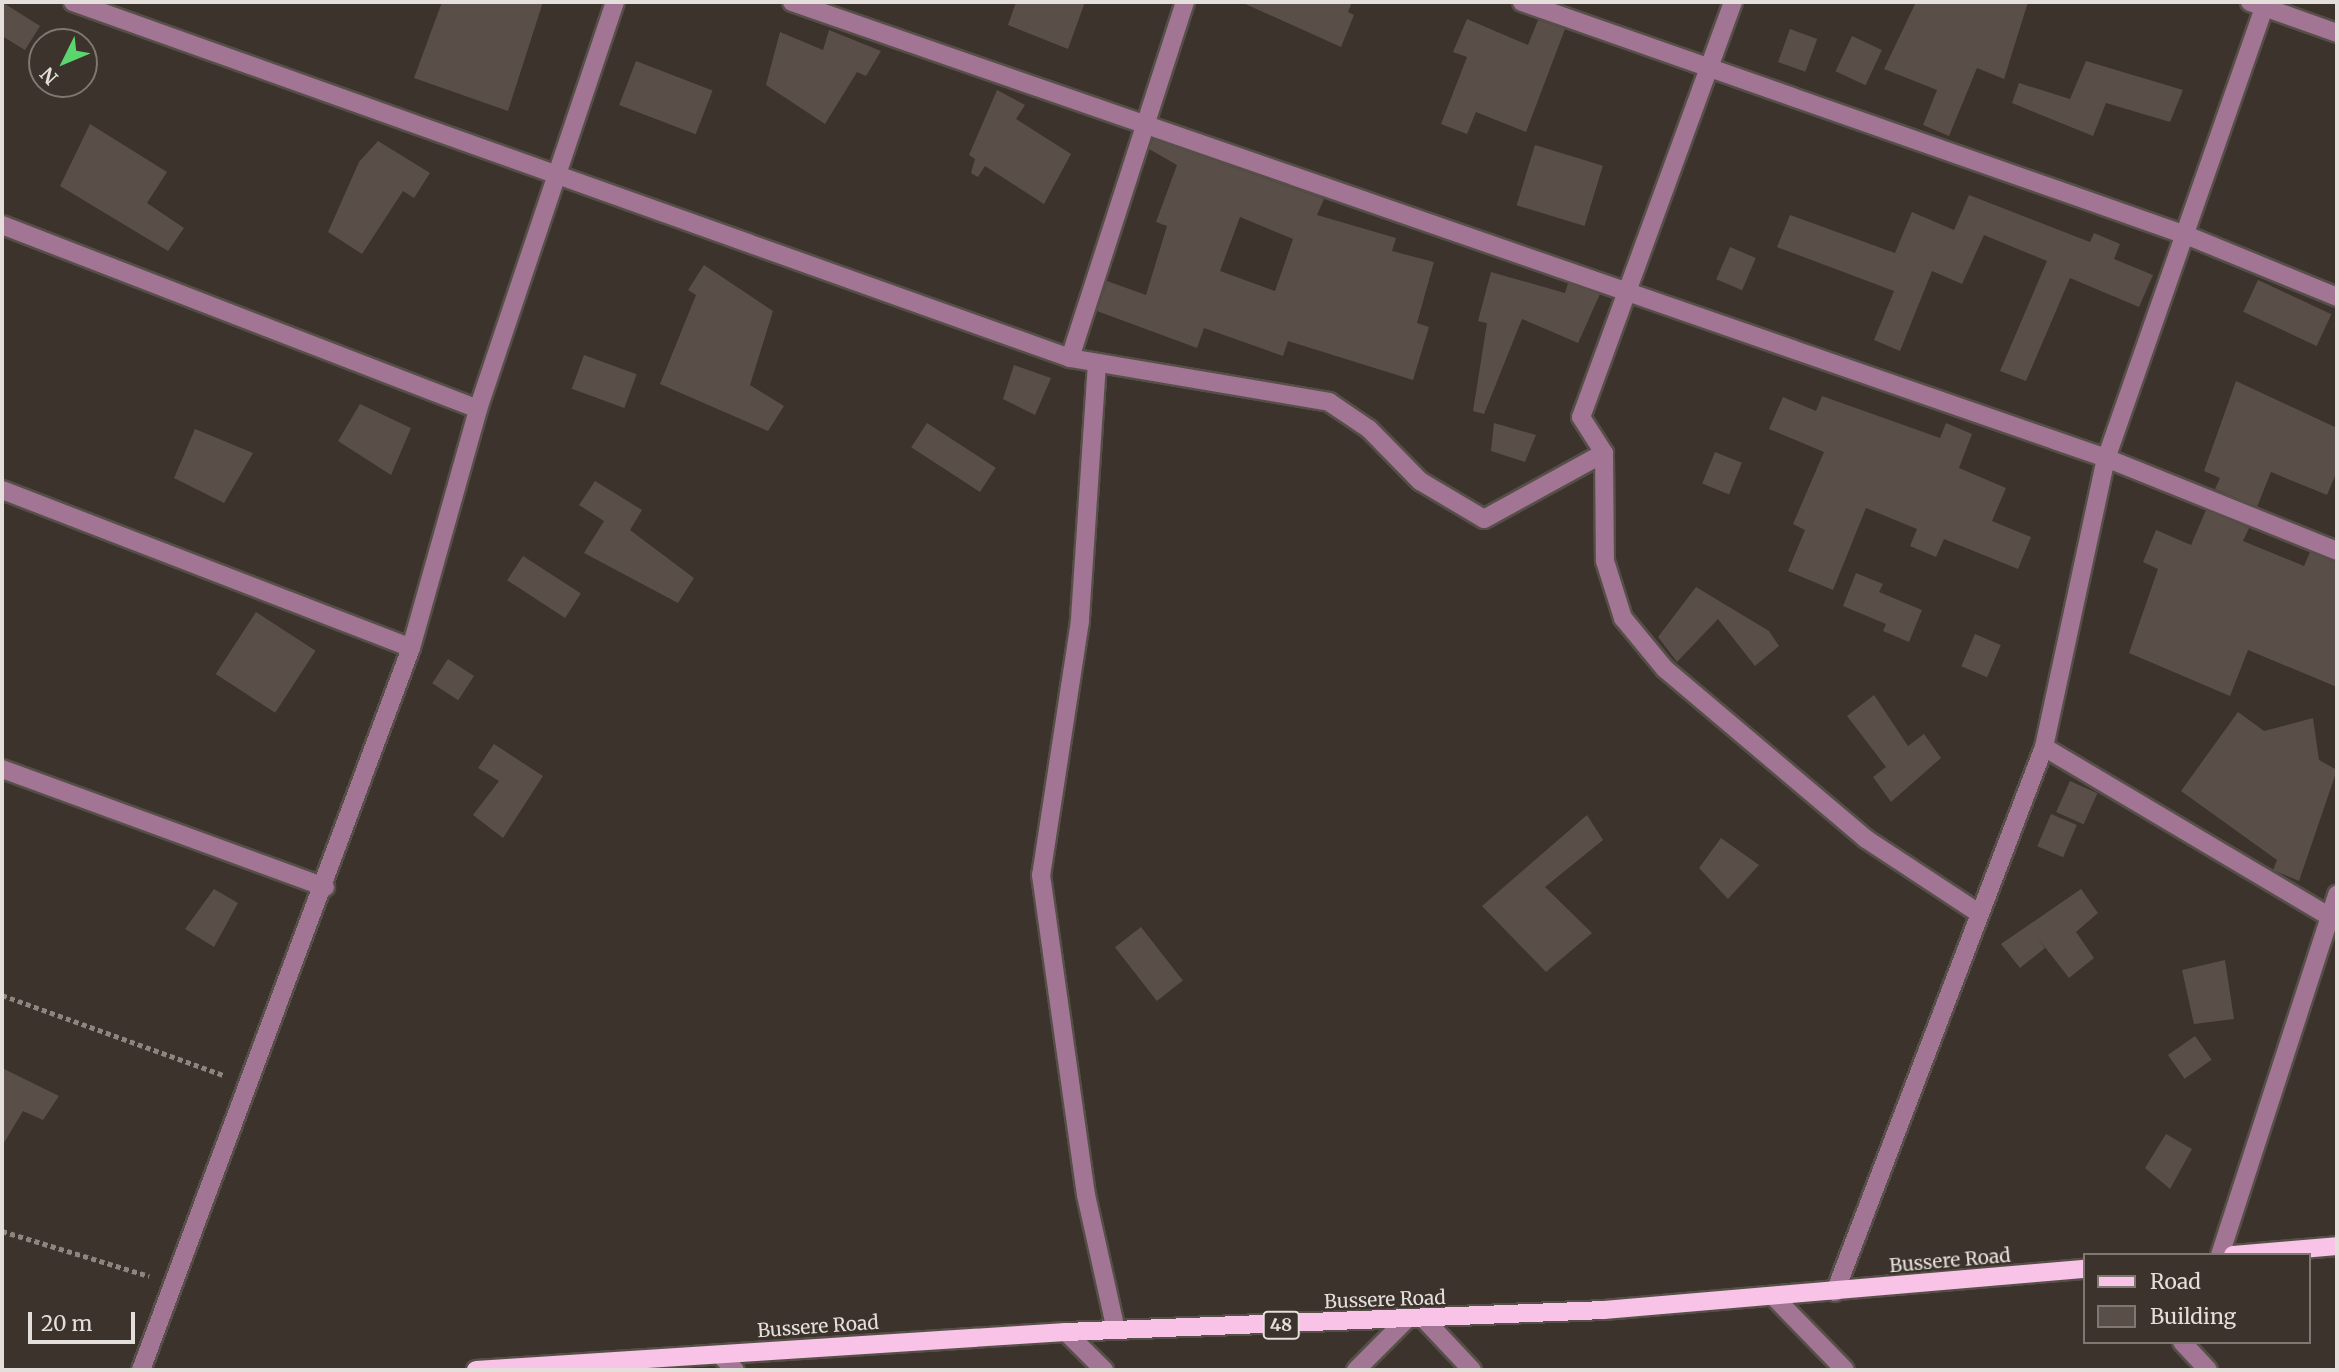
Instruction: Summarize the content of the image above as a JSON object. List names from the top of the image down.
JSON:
{
  "streets": {
    "main road": ["Bussere Road", "48"]
  },
  "legend": ["Road", "Building"],
  "scale_bar": "20 m",
  "north": "bottom left"
}
